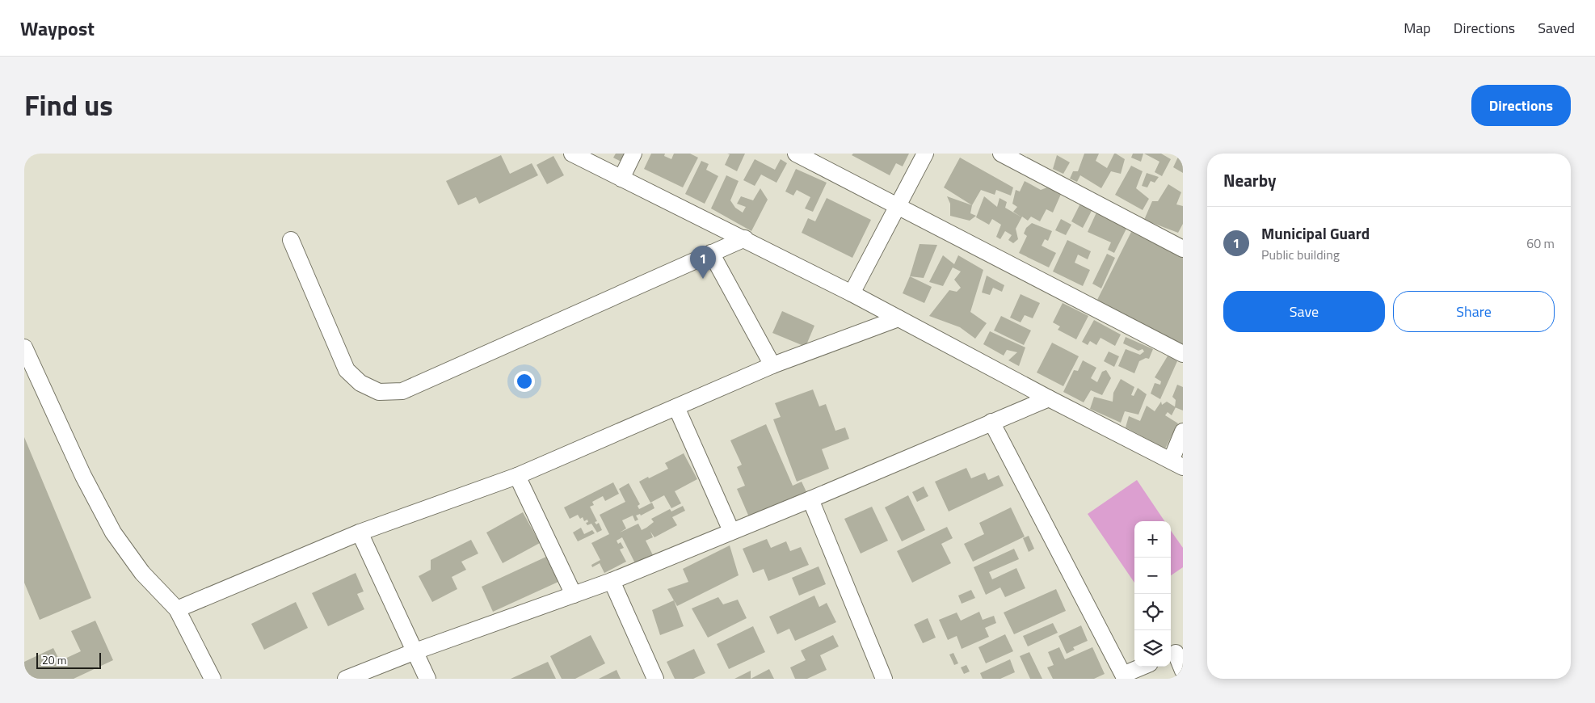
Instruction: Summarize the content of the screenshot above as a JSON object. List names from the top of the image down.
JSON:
{
  "scale_bar": "20 m",
  "page": {
    "header": "Waypost",
    "nav": ["Map", "Directions", "Saved"],
    "title": "Find us",
    "buttons": [
      "Directions",
      ["Save", "Share"]
    ],
    "heading": "Nearby",
    "list": [
      {
        "mark": "1",
        "name": "Municipal Guard",
        "note": "Public building",
        "value": "60 m"
      }
    ],
    "pins": "1",
    "map_buttons": ["+", "−"],
    "scale": "20 m"
  }
}
